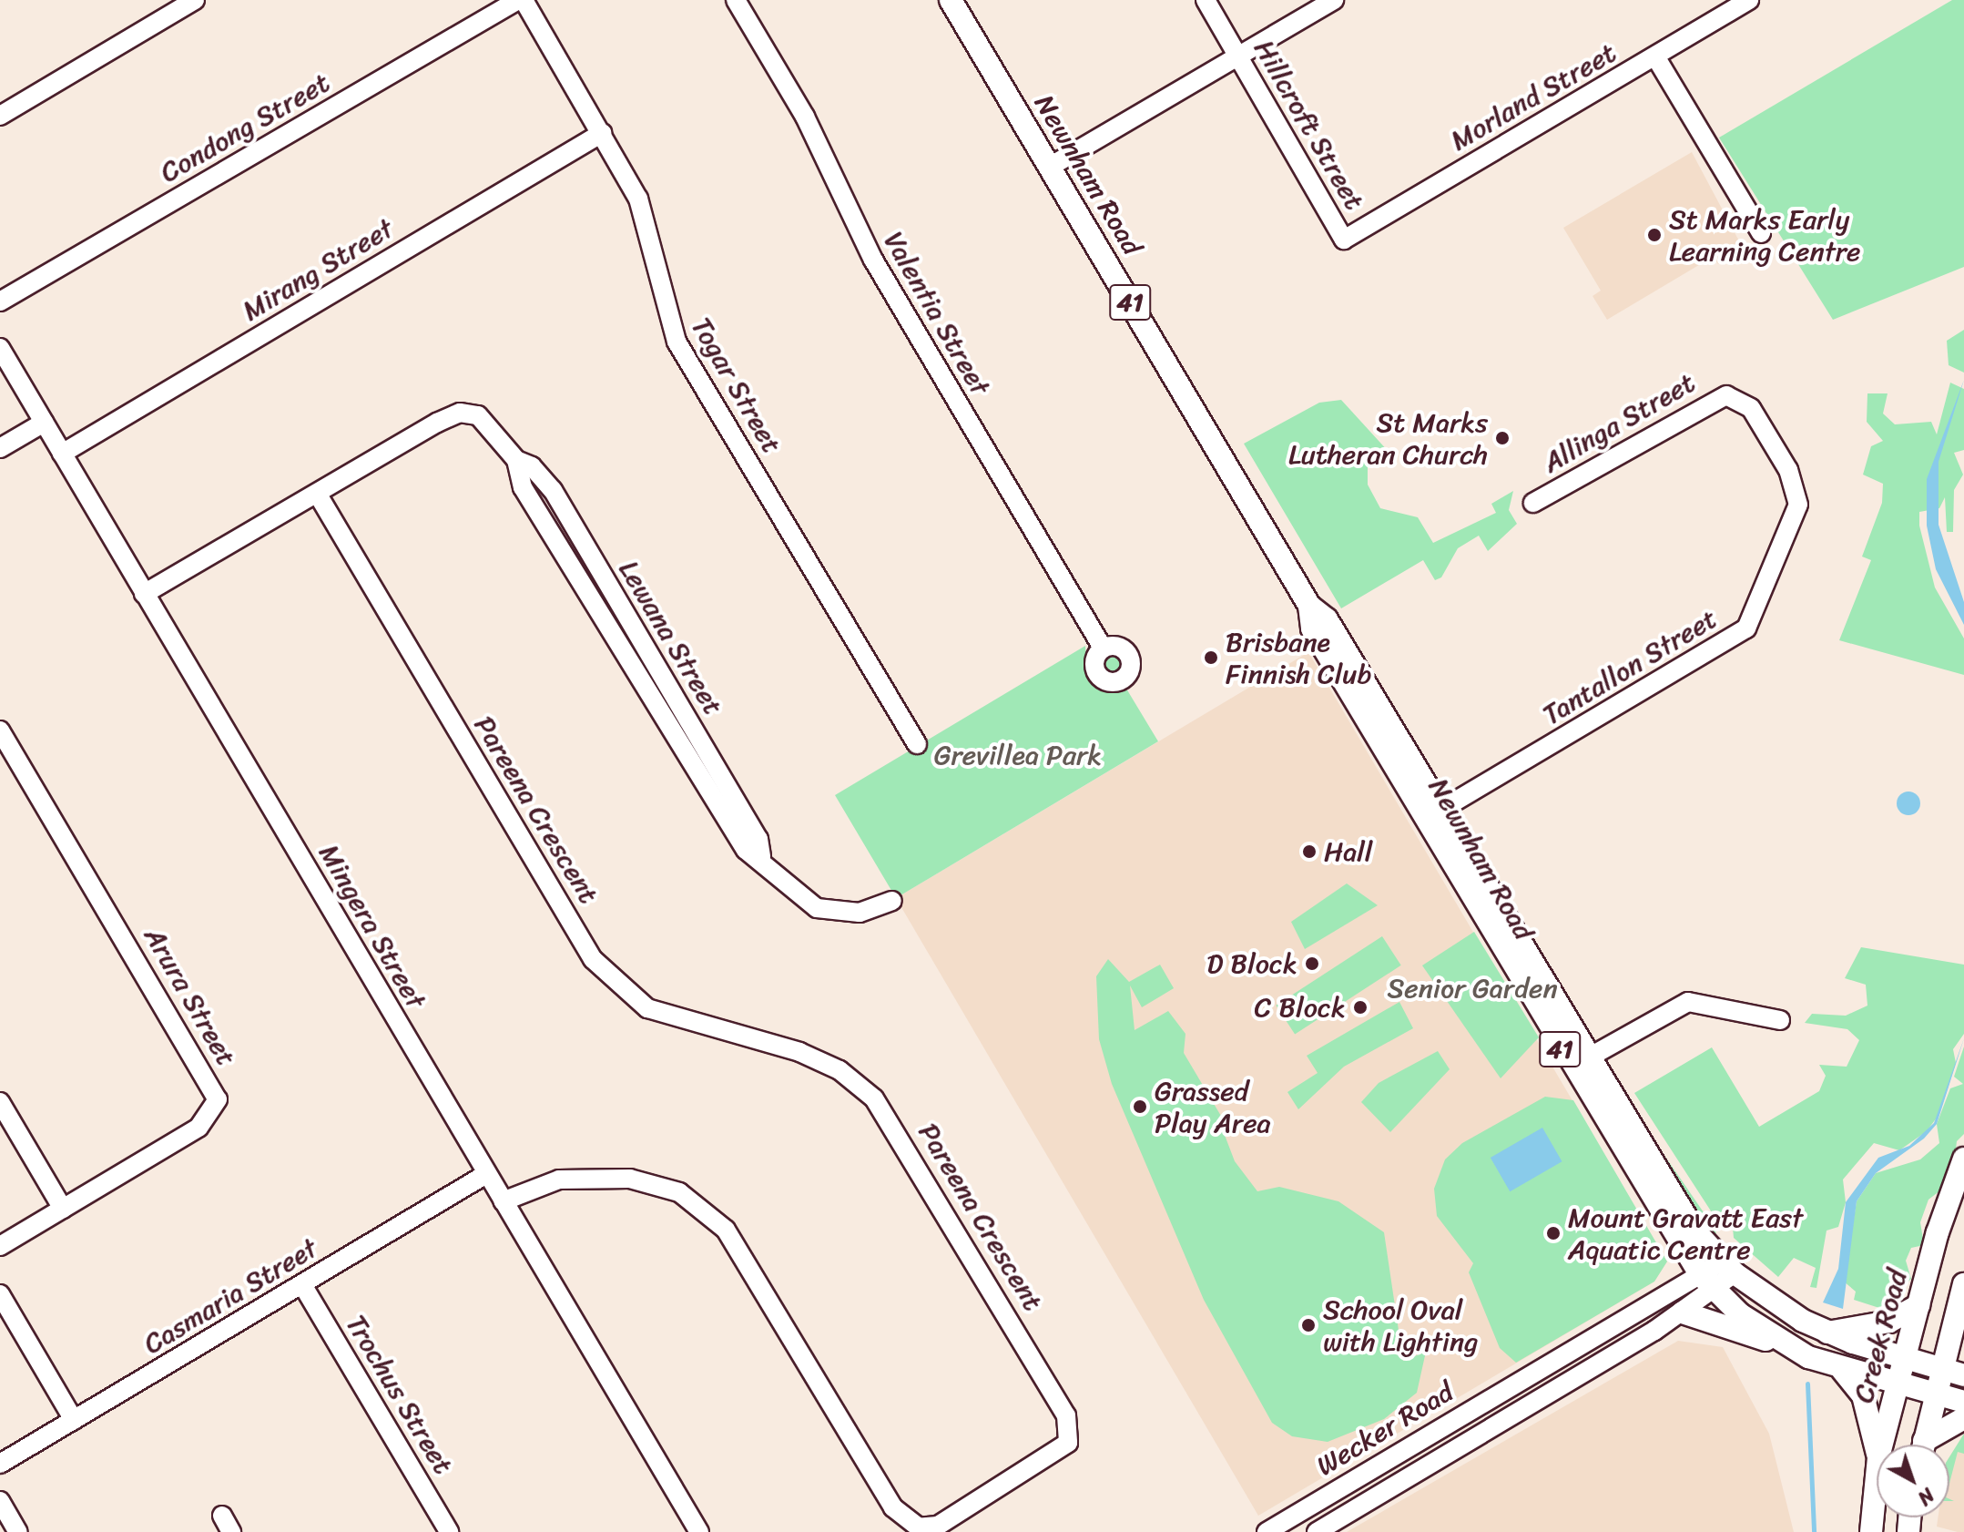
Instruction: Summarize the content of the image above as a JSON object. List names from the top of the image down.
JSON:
{
  "streets": {
    "main road": ["Newnham Road", "41", "Creek Road"],
    "street": [
      "Morland Street",
      "Hillcroft Street",
      "Condong Street",
      "Mirang Street",
      "Valentia Street",
      "Togar Street",
      "Allinga Street",
      "Lewana Street",
      "Tantallon Street",
      "Pareena Crescent",
      "Mingera Street",
      "Arura Street",
      "Casmaria Street",
      "Trochus Street",
      "Wecker Road"
    ]
  },
  "crossings": [
    ["Morland Street", "Hillcroft Street"],
    ["Newnham Road", "41"],
    ["Newnham Road", "Tantallon Street"],
    ["Newnham Road", "Creek Road"],
    ["Newnham Road", "Wecker Road"],
    ["Mirang Street", "Togar Street"],
    ["Mirang Street", "Mingera Street"],
    ["41", "Creek Road"],
    ["Allinga Street", "Tantallon Street"],
    ["Lewana Street", "Pareena Crescent"],
    ["Lewana Street", "Mingera Street"],
    ["Pareena Crescent", "Mingera Street"],
    ["Mingera Street", "Casmaria Street"],
    ["Casmaria Street", "Trochus Street"]
  ],
  "parks": ["Grevillea Park", "Senior Garden"],
  "places": [
    "St Marks Early Learning Centre",
    "St Marks Lutheran Church",
    "Brisbane Finnish Club",
    "Hall",
    "D Block",
    "C Block",
    "Grassed Play Area",
    "Mount Gravatt East Aquatic Centre",
    "School Oval with Lighting"
  ],
  "north": "bottom right"
}
